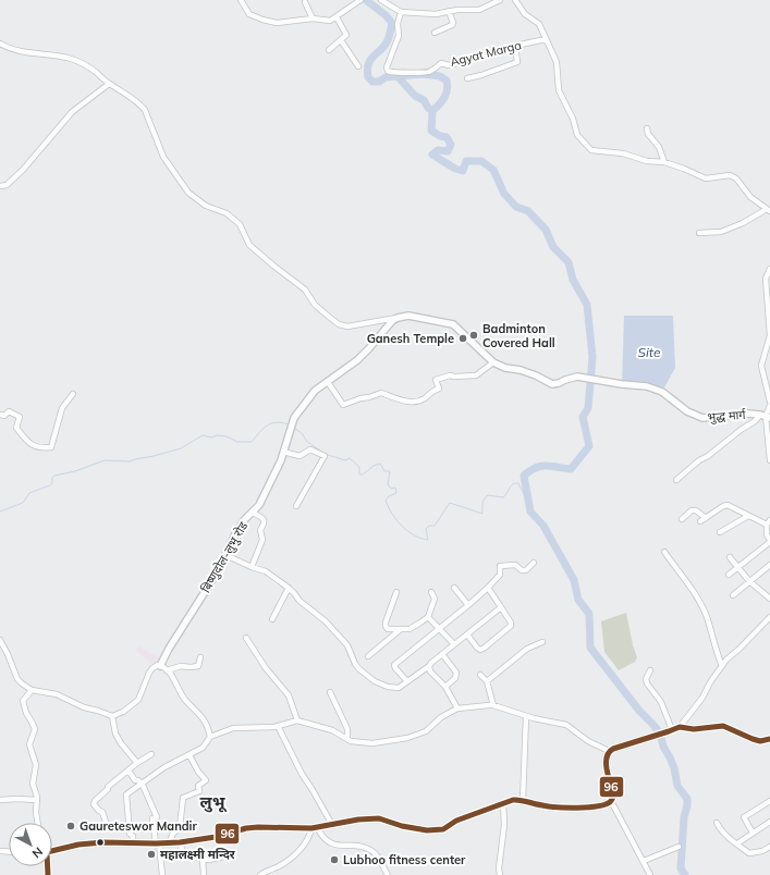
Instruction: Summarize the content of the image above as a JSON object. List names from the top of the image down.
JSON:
{
  "streets": {
    "street": ["Agyat Marga", "भुद्ध मार्ग", "बिष्णुदोल-लुभु रोड"]
  },
  "districts": ["लुभू"],
  "water": ["Site"],
  "places": [
    "Badminton Covered Hall",
    "Ganesh Temple",
    "Gaureteswor Mandir",
    "महालक्ष्मी मन्दिर",
    "Lubhoo fitness center"
  ],
  "lines": ["transit line 96"],
  "north": "bottom right"
}
